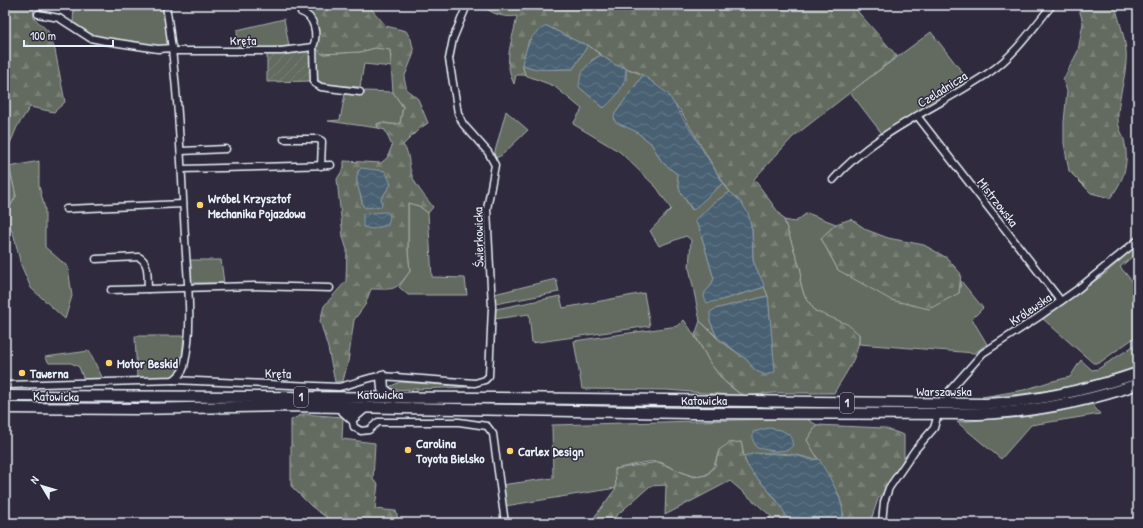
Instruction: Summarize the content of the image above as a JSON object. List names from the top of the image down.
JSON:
{
  "streets": {
    "main road": ["Warszawska", "Katowicka", "1"],
    "street": [
      "Kręta",
      "Czeladnicza",
      "Mistrzowska",
      "Świerkowicka",
      "Królewska"
    ]
  },
  "crossings": [
    ["Kręta", "Świerkowicka"],
    ["Czeladnicza", "Mistrzowska"],
    ["Mistrzowska", "Królewska"],
    ["Królewska", "Warszawska"],
    ["Warszawska", "Katowicka"]
  ],
  "places": [
    "Wróbel Krzysztof Mechanika Pojazdowa",
    "Motor Beskid",
    "Tawerna",
    "Carolina Toyota Bielsko",
    "Carlex Design"
  ],
  "scale_bar": "100 m",
  "north": "top left"
}
